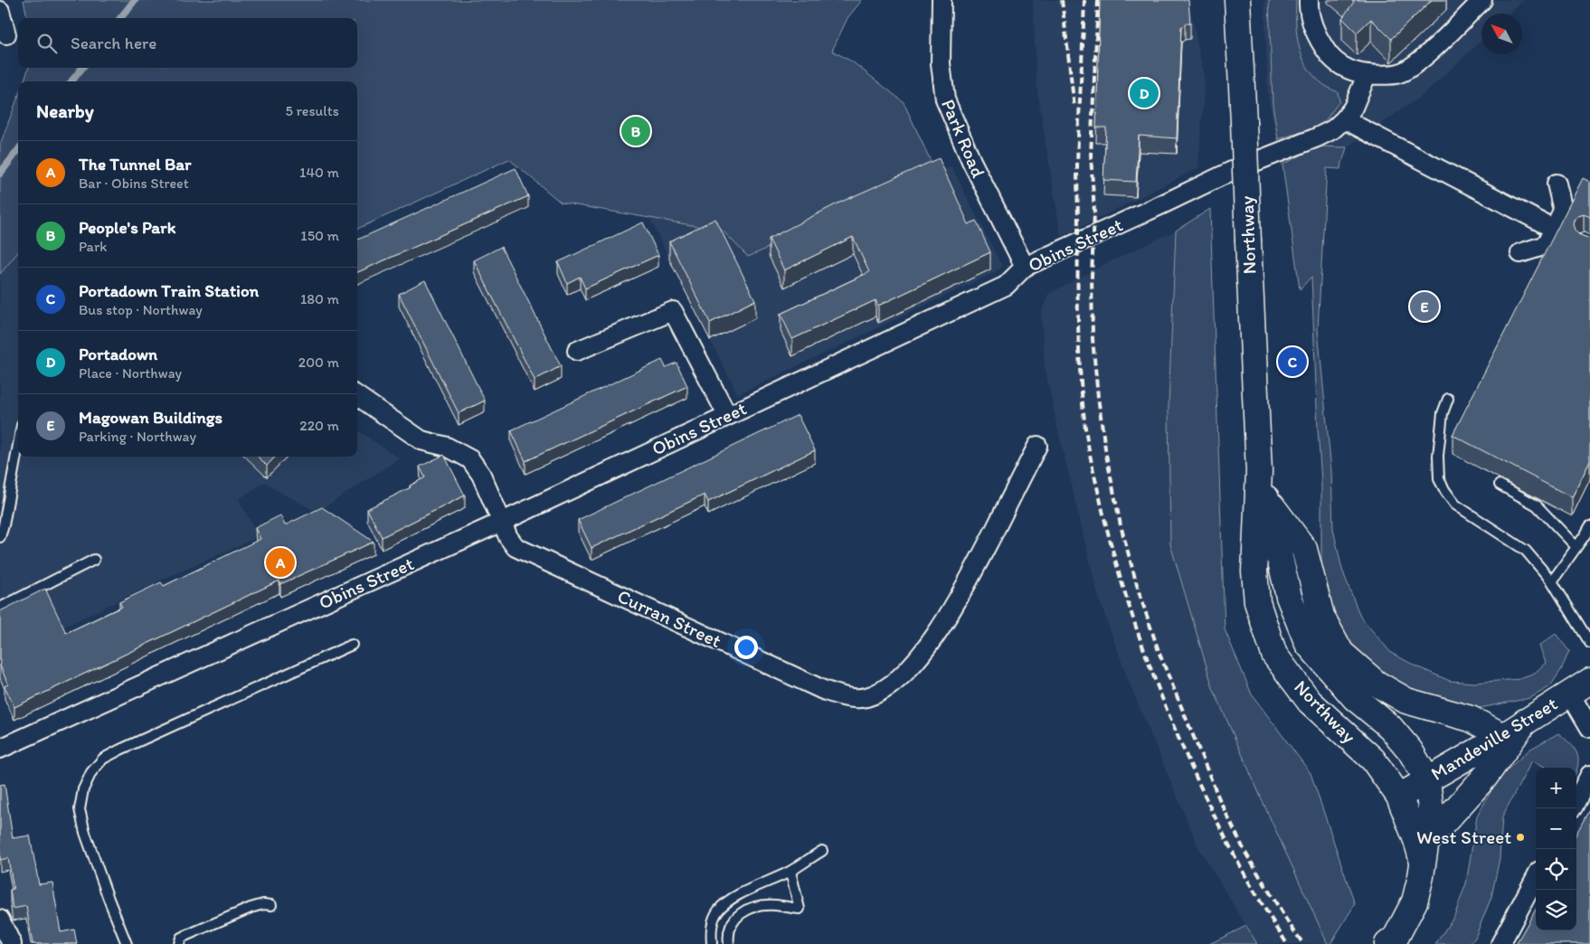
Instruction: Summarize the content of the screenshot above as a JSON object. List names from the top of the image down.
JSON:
{
  "streets": {
    "main road": ["Northway", "Mandeville Street"],
    "street": ["Park Road", "Obins Street", "Curran Street"]
  },
  "crossings": [
    ["Park Road", "Obins Street"],
    ["Northway", "Mandeville Street"],
    ["Obins Street", "Curran Street"]
  ],
  "places": ["West Street"],
  "north": "top left",
  "page": {
    "search": "Search here",
    "pins": [
      "D",
      "B",
      "E",
      "C",
      "A"
    ],
    "heading": ["Nearby", "5 results"],
    "list": [
      {
        "mark": "A",
        "name": "The Tunnel Bar",
        "note": "Bar · Obins Street",
        "value": "140 m"
      },
      {
        "mark": "B",
        "name": "People's Park",
        "note": "Park",
        "value": "150 m"
      },
      {
        "mark": "C",
        "name": "Portadown Train Station",
        "note": "Bus stop · Northway",
        "value": "180 m"
      },
      {
        "mark": "D",
        "name": "Portadown",
        "note": "Place · Northway",
        "value": "200 m"
      },
      {
        "mark": "E",
        "name": "Magowan Buildings",
        "note": "Parking · Northway",
        "value": "220 m"
      }
    ],
    "map_buttons": ["+", "−"]
  }
}
